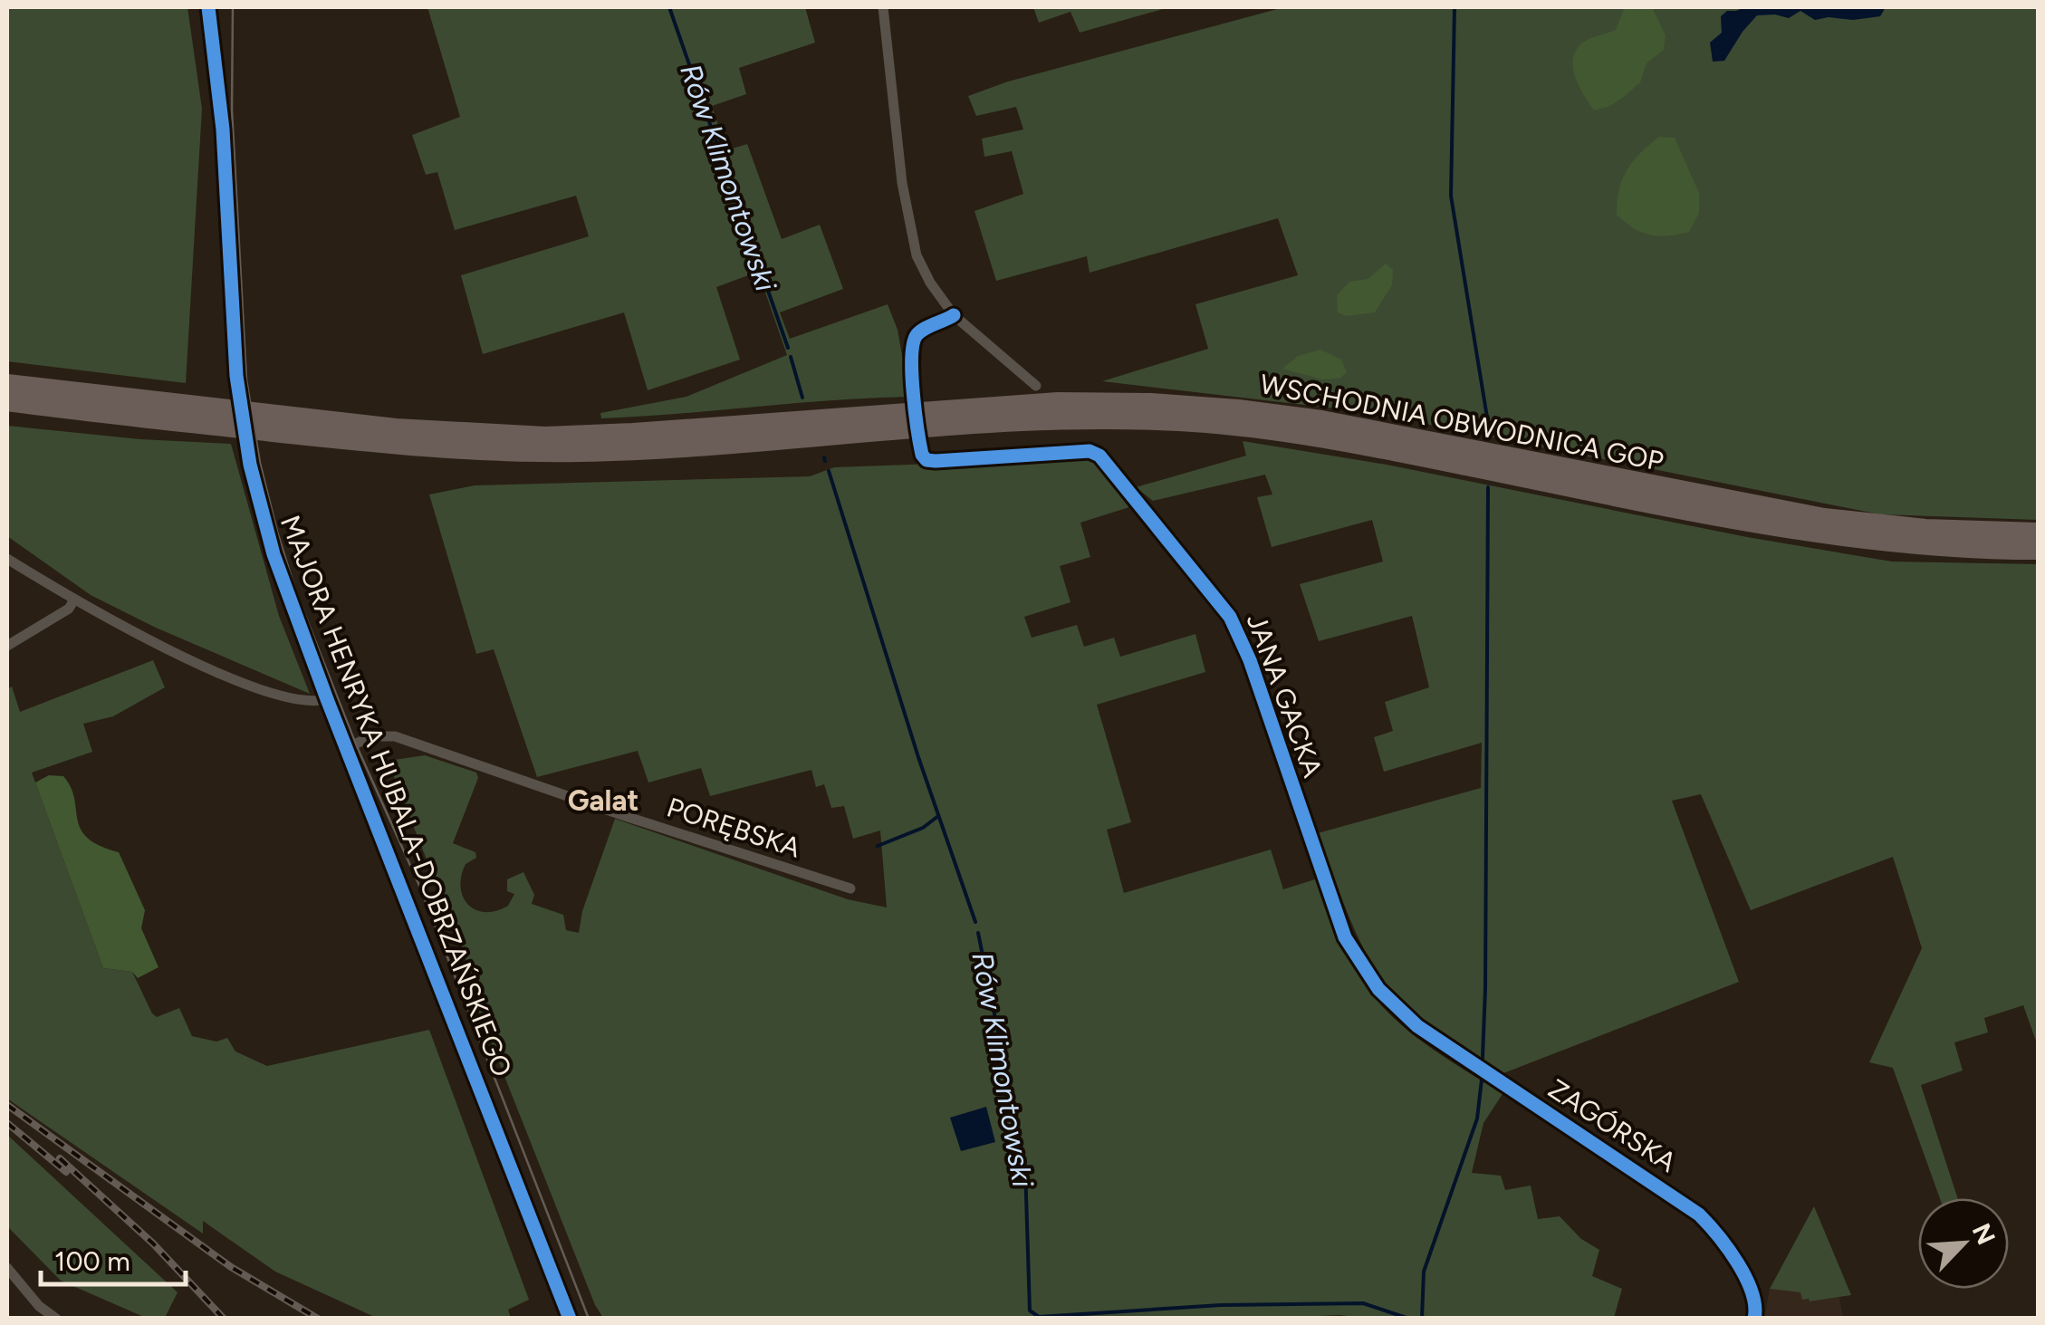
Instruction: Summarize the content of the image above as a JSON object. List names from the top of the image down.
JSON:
{
  "streets": {
    "highway": ["WSCHODNIA OBWODNICA GOP"],
    "street": [
      "JANA GACKA",
      "MAJORA HENRYKA HUBALA-DOBRZAŃSKIEGO",
      "PORĘBSKA",
      "ZAGÓRSKA"
    ]
  },
  "crossings": [
    ["JANA GACKA", "ZAGÓRSKA"],
    ["MAJORA HENRYKA HUBALA-DOBRZAŃSKIEGO", "PORĘBSKA"]
  ],
  "districts": ["Galat"],
  "water": ["Rów Klimontowski"],
  "scale_bar": "100 m",
  "north": "top right"
}
